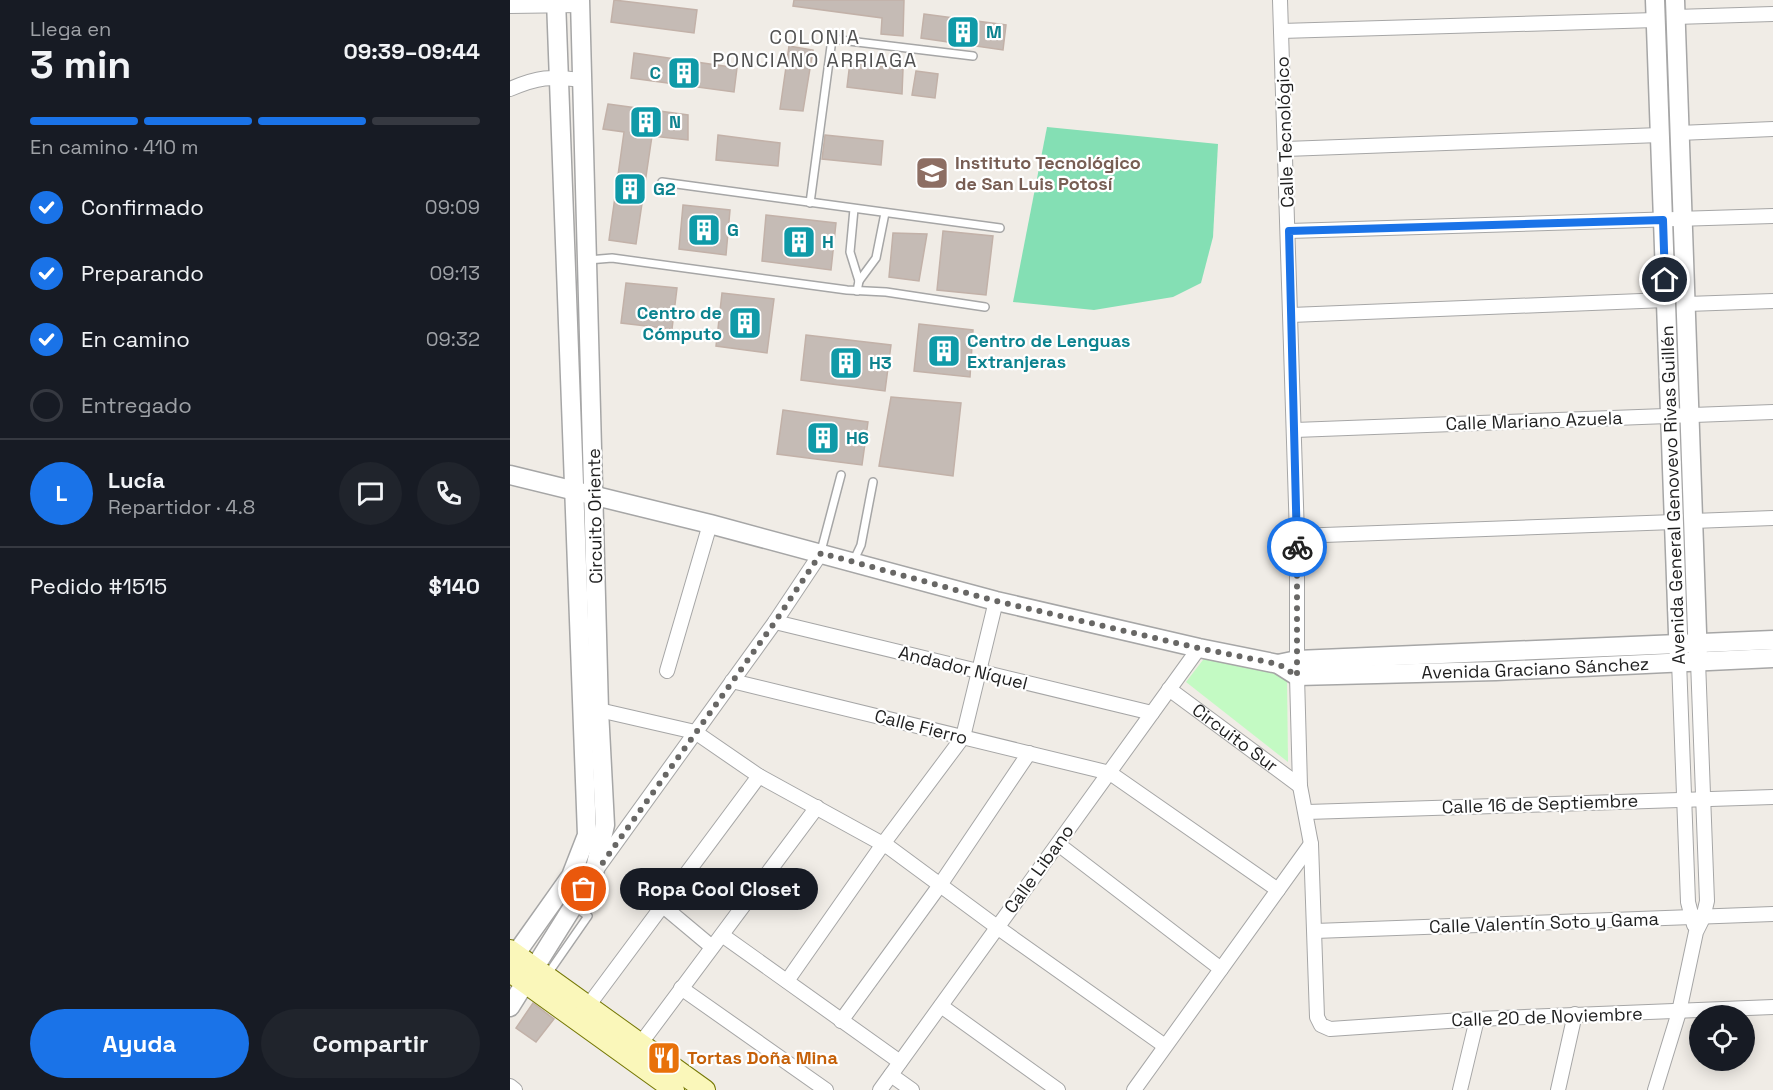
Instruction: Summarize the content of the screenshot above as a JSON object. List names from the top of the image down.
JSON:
{
  "streets": {
    "street": [
      "Calle Tecnológico",
      "Calle Mariano Azuela",
      "Avenida General Genovevo Rivas Guillén",
      "Circuito Oriente",
      "Andador Níquel",
      "Avenida Graciano Sánchez",
      "Calle Fierro",
      "Circuito Sur",
      "Calle 16 de Septiembre",
      "Calle Libano",
      "Calle Valentín Soto y Gama",
      "Calle 20 de Noviembre"
    ]
  },
  "crossings": [
    ["Calle Tecnológico", "Calle Mariano Azuela"],
    ["Calle Tecnológico", "Avenida Graciano Sánchez"],
    ["Calle Tecnológico", "Circuito Sur"],
    ["Calle Tecnológico", "Calle 16 de Septiembre"],
    ["Calle Tecnológico", "Calle Valentín Soto y Gama"],
    ["Calle Tecnológico", "Calle 20 de Noviembre"],
    ["Calle Mariano Azuela", "Avenida General Genovevo Rivas Guillén"],
    ["Avenida General Genovevo Rivas Guillén", "Avenida Graciano Sánchez"],
    ["Avenida General Genovevo Rivas Guillén", "Calle 16 de Septiembre"],
    ["Avenida General Genovevo Rivas Guillén", "Calle Valentín Soto y Gama"],
    ["Andador Níquel", "Calle Libano"],
    ["Calle Fierro", "Calle Libano"],
    ["Circuito Sur", "Calle Libano"]
  ],
  "districts": ["COLONIA PONCIANO ARRIAGA"],
  "places": {
    "building": [
      "M",
      "C",
      "N",
      "G2",
      "G",
      "H",
      "Centro de Cómputo",
      "Centro de Lenguas Extranjeras",
      "H3",
      "H6"
    ],
    "school or university": ["Instituto Tecnológico de San Luis Potosí"],
    "other": ["Ropa Cool Closet"],
    "restaurant": ["Tortas Doña Mina"]
  },
  "page": {
    "heading": ["3 min", "Llega en", "09:39–09:44"],
    "panel": [
      "Lucía",
      "Repartidor · 4.8",
      "Pedido #1515",
      "$140"
    ],
    "bar": "En camino · 410 m",
    "list": [
      ["Confirmado", "09:09"],
      ["Preparando", "09:13"],
      ["En camino", "09:32"],
      "Entregado"
    ],
    "round": "L",
    "bubble": "Ropa Cool Closet",
    "buttons": ["Ayuda", "Compartir"]
  }
}
